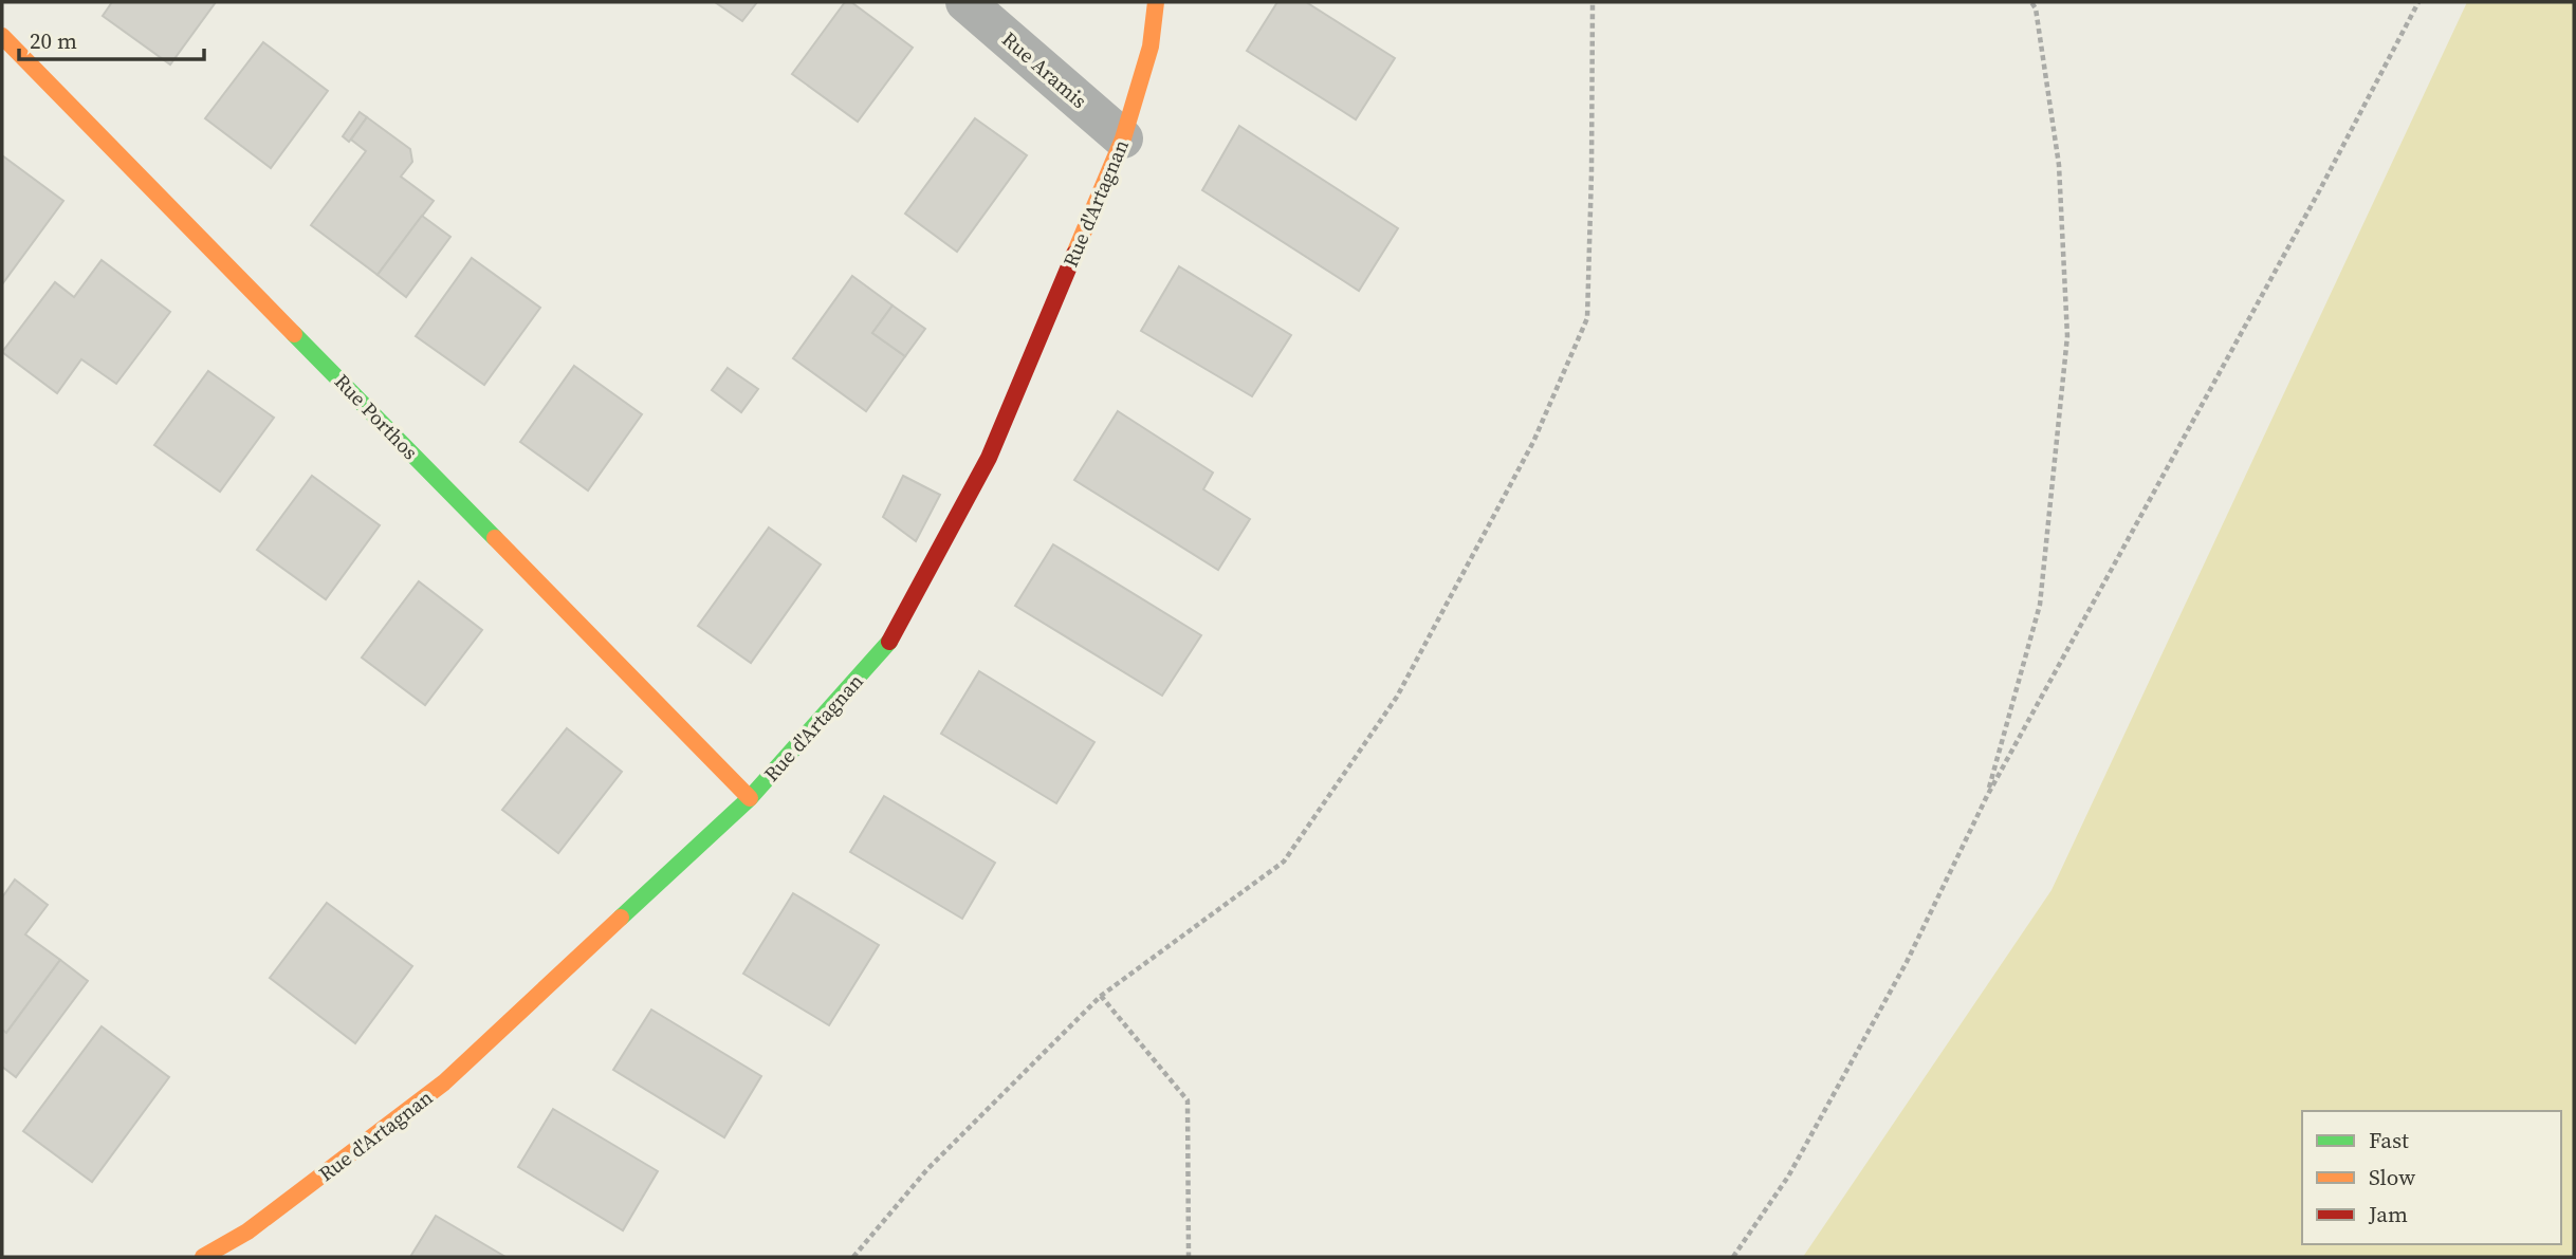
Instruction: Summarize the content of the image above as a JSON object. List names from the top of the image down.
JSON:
{
  "streets": {
    "street": ["Rue Aramis", "Rue d'Artagnan", "Rue Porthos"]
  },
  "crossings": [
    ["Rue Aramis", "Rue d'Artagnan"],
    ["Rue d'Artagnan", "Rue Porthos"]
  ],
  "legend": ["Fast", "Slow", "Jam"],
  "scale_bar": "20 m"
}
